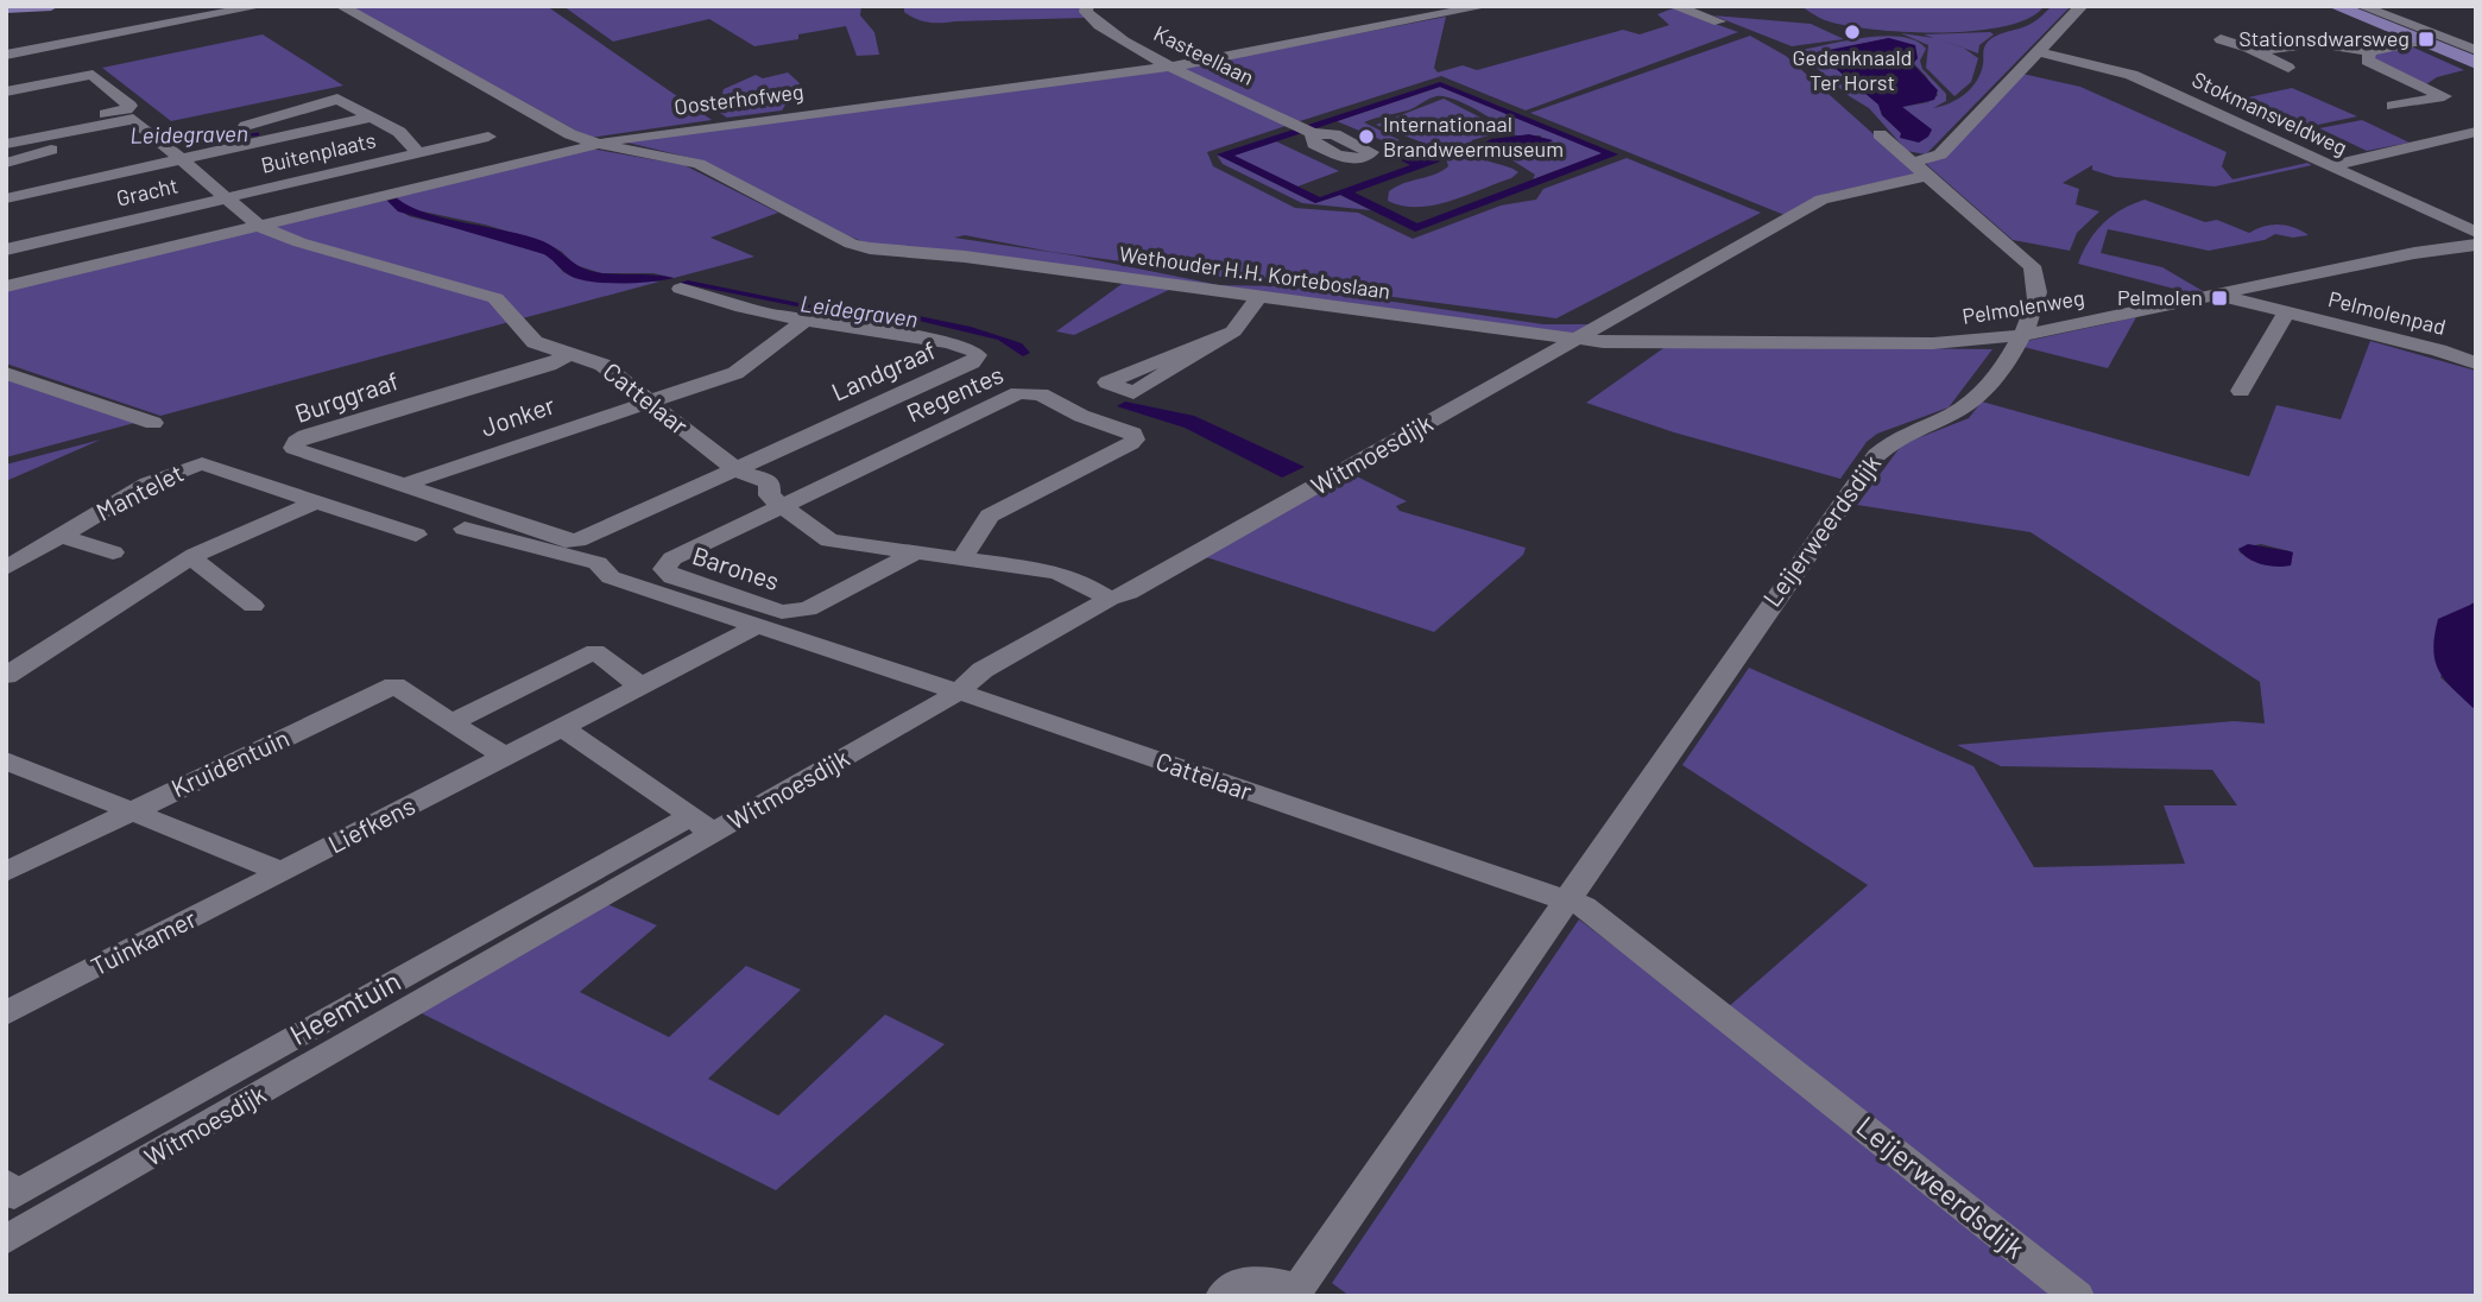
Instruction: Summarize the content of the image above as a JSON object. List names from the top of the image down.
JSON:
{
  "streets": {
    "street": [
      "Kasteellaan",
      "Oosterhofweg",
      "Stokmansveldweg",
      "Buitenplaats",
      "Gracht",
      "Wethouder H.H. Korteboslaan",
      "Pelmolenweg",
      "Pelmolenpad",
      "Landgraaf",
      "Regentes",
      "Burggraaf",
      "Cattelaar",
      "Jonker",
      "Witmoesdijk",
      "Mantelet",
      "Leijerweerdsdijk",
      "Barones",
      "Kruidentuin",
      "Liefkens",
      "Tuinkamer",
      "Heemtuin"
    ]
  },
  "crossings": [
    ["Kasteellaan", "Oosterhofweg"],
    ["Oosterhofweg", "Wethouder H.H. Korteboslaan"],
    ["Oosterhofweg", "Cattelaar"],
    ["Buitenplaats", "Gracht"],
    ["Buitenplaats", "Cattelaar"],
    ["Gracht", "Cattelaar"],
    ["Wethouder H.H. Korteboslaan", "Pelmolenweg"],
    ["Wethouder H.H. Korteboslaan", "Witmoesdijk"],
    ["Pelmolenweg", "Pelmolenpad"],
    ["Pelmolenweg", "Witmoesdijk"],
    ["Pelmolenweg", "Leijerweerdsdijk"],
    ["Landgraaf", "Burggraaf"],
    ["Landgraaf", "Cattelaar"],
    ["Regentes", "Cattelaar"],
    ["Regentes", "Barones"],
    ["Burggraaf", "Cattelaar"],
    ["Burggraaf", "Jonker"],
    ["Cattelaar", "Jonker"],
    ["Cattelaar", "Witmoesdijk"],
    ["Cattelaar", "Leijerweerdsdijk"],
    ["Cattelaar", "Barones"],
    ["Witmoesdijk", "Heemtuin"],
    ["Kruidentuin", "Liefkens"],
    ["Liefkens", "Tuinkamer"]
  ],
  "water": ["Leidegraven"],
  "places": {
    "other": ["Gedenknaald Ter Horst", "Internationaal Brandweermuseum"],
    "transit": ["Stationsdwarsweg", "Pelmolen"]
  }
}
